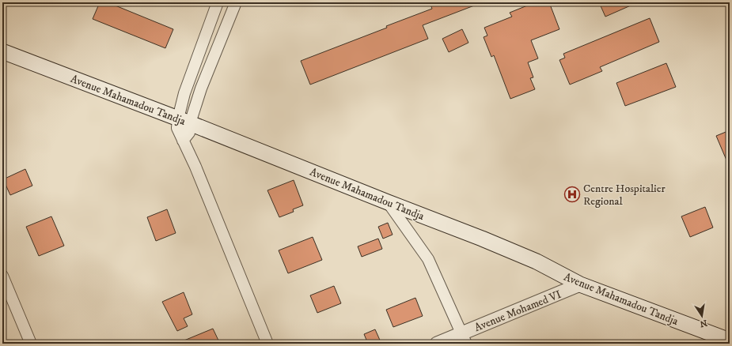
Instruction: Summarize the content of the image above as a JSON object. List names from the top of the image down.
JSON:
{
  "streets": {
    "main road": ["Avenue Mahamadou Tandja"],
    "street": ["Avenue Mohamed VI"]
  },
  "crossings": [
    ["Avenue Mahamadou Tandja", "Avenue Mohamed VI"]
  ],
  "places": {
    "hospital": ["Centre Hospitalier Regional"]
  },
  "north": "bottom"
}
